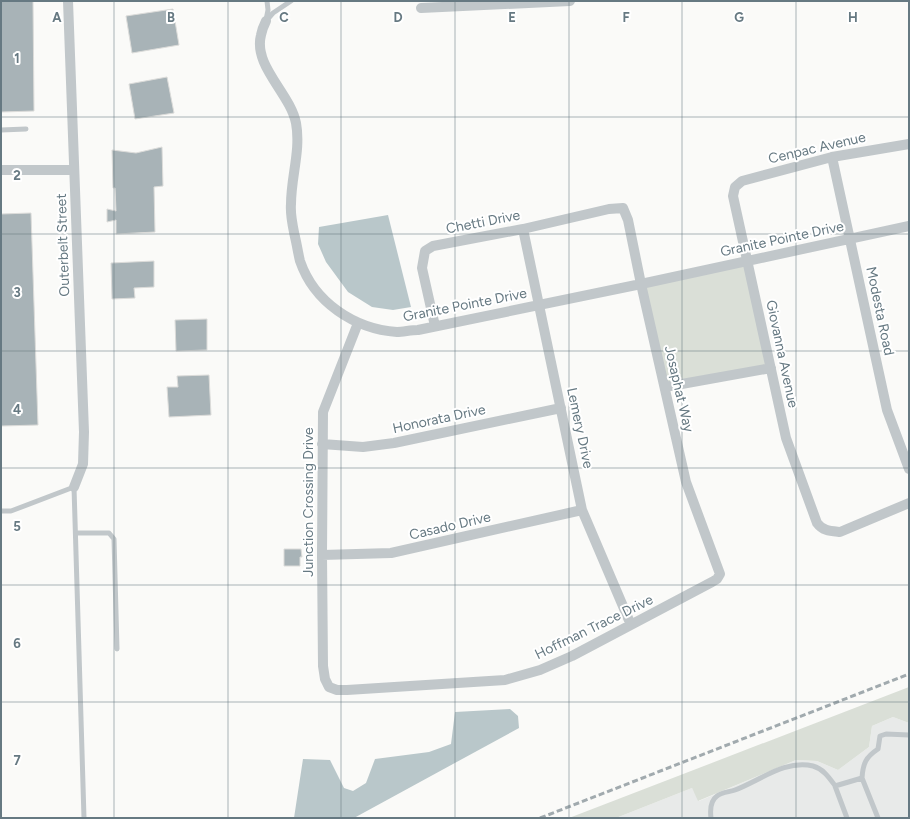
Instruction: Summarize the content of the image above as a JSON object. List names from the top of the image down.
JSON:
{
  "streets": {
    "street": [
      "Cenpac Avenue",
      "Chetti Drive",
      "Granite Pointe Drive",
      "Outerbelt Street",
      "Modesta Road",
      "Giovanna Avenue",
      "Josaphat Way",
      "Honorata Drive",
      "Lemery Drive",
      "Junction Crossing Drive",
      "Casado Drive",
      "Hoffman Trace Drive"
    ]
  },
  "crossings": [
    ["Cenpac Avenue", "Modesta Road"],
    ["Cenpac Avenue", "Giovanna Avenue"],
    ["Chetti Drive", "Granite Pointe Drive"],
    ["Chetti Drive", "Josaphat Way"],
    ["Chetti Drive", "Lemery Drive"],
    ["Granite Pointe Drive", "Modesta Road"],
    ["Granite Pointe Drive", "Giovanna Avenue"],
    ["Granite Pointe Drive", "Josaphat Way"],
    ["Granite Pointe Drive", "Lemery Drive"],
    ["Granite Pointe Drive", "Junction Crossing Drive"],
    ["Josaphat Way", "Hoffman Trace Drive"],
    ["Honorata Drive", "Lemery Drive"],
    ["Honorata Drive", "Junction Crossing Drive"],
    ["Lemery Drive", "Casado Drive"],
    ["Lemery Drive", "Hoffman Trace Drive"],
    ["Junction Crossing Drive", "Casado Drive"],
    ["Junction Crossing Drive", "Hoffman Trace Drive"]
  ],
  "grid": {
    "columns": [
      "A",
      "B",
      "C",
      "D",
      "E",
      "F",
      "G",
      "H"
    ],
    "rows": [
      "1",
      "2",
      "3",
      "4",
      "5",
      "6",
      "7"
    ]
  }
}
